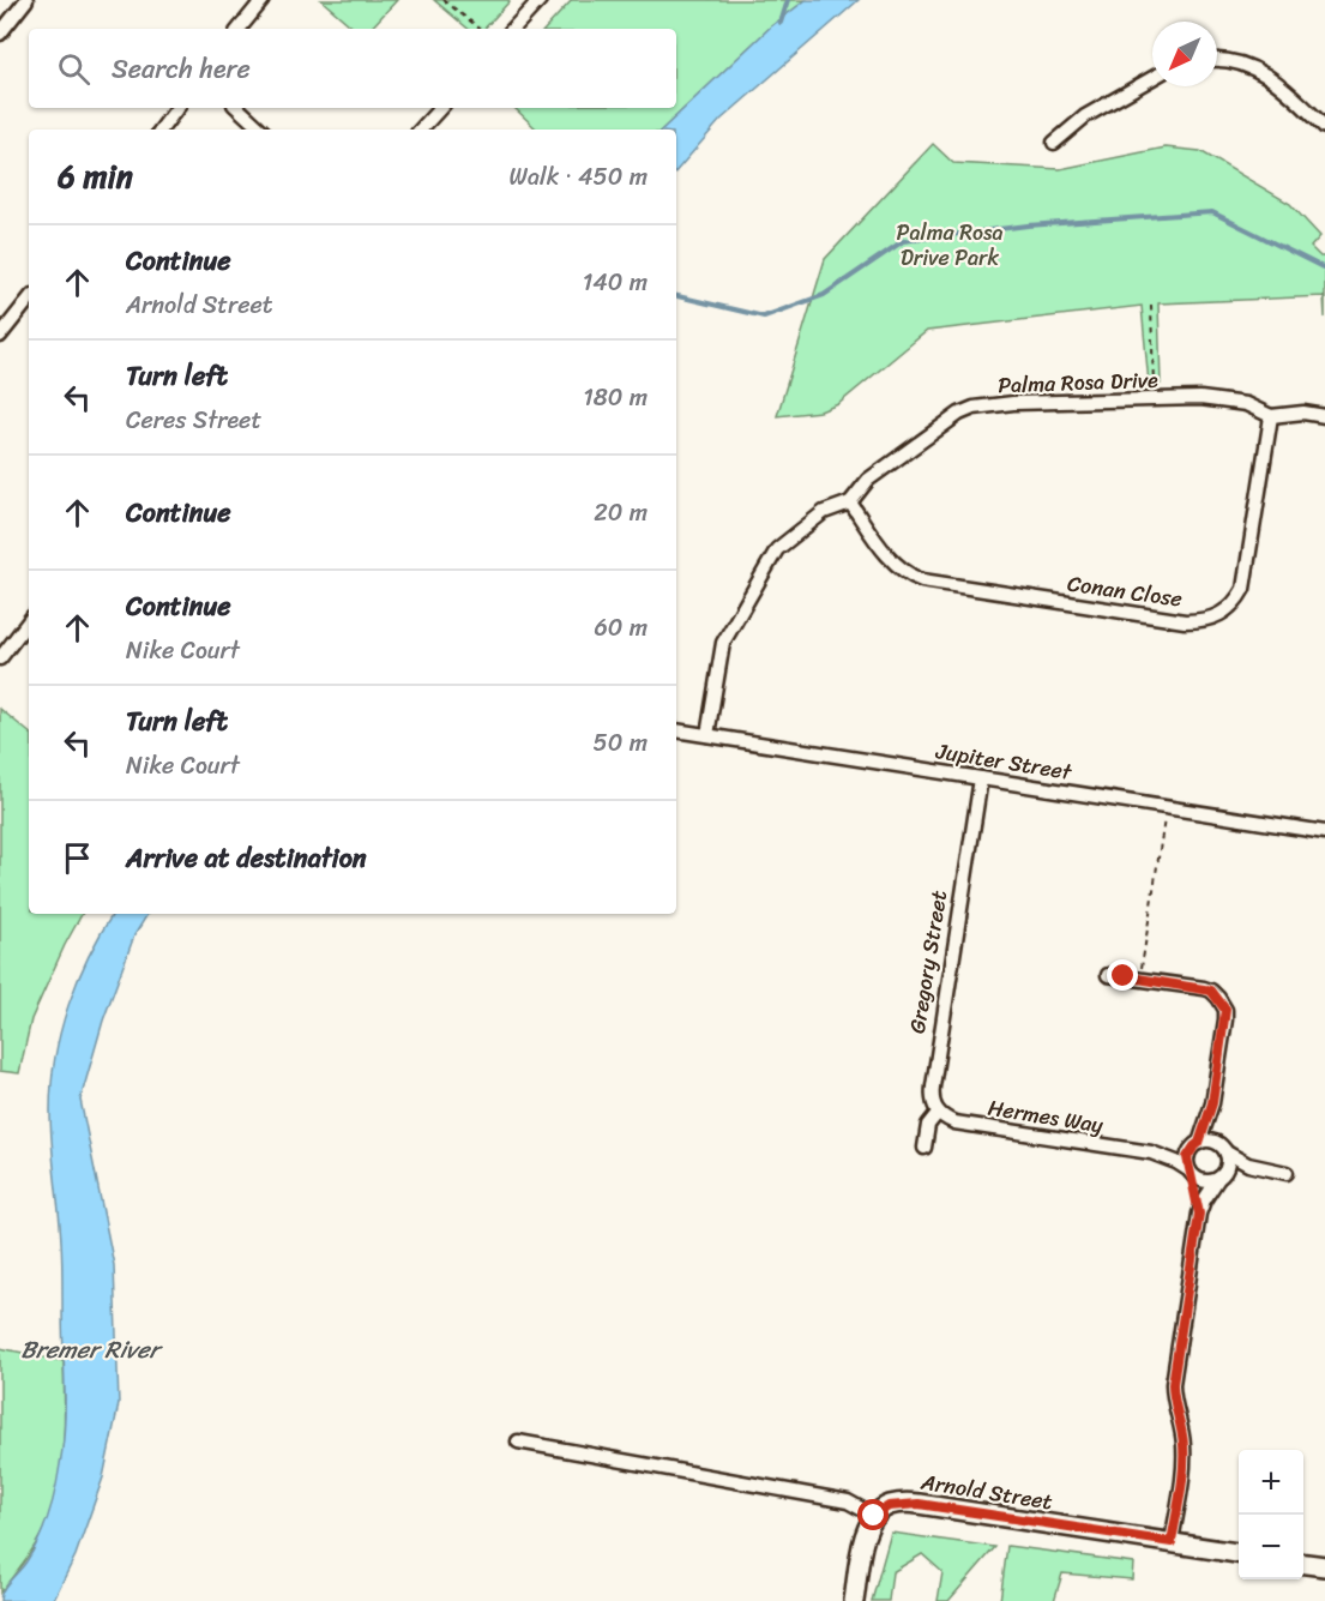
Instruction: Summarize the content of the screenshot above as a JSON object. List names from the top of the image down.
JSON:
{
  "streets": {
    "main road": ["Arnold Street"],
    "street": [
      "Palma Rosa Drive",
      "Conan Close",
      "Jupiter Street",
      "Gregory Street",
      "Hermes Way"
    ]
  },
  "crossings": [
    ["Palma Rosa Drive", "Conan Close"],
    ["Palma Rosa Drive", "Jupiter Street"],
    ["Jupiter Street", "Gregory Street"],
    ["Gregory Street", "Hermes Way"]
  ],
  "water": ["Bremer River"],
  "parks": ["Palma Rosa Drive Park"],
  "north": "bottom left",
  "page": {
    "search": "Search here",
    "heading": ["6 min", "Walk · 450 m"],
    "list": [
      ["Continue", "Arnold Street", "140 m"],
      ["Turn left", "Ceres Street", "180 m"],
      ["Continue", "20 m"],
      ["Continue", "Nike Court", "60 m"],
      ["Turn left", "Nike Court", "50 m"],
      "Arrive at destination"
    ],
    "map_buttons": ["+", "−"]
  }
}
